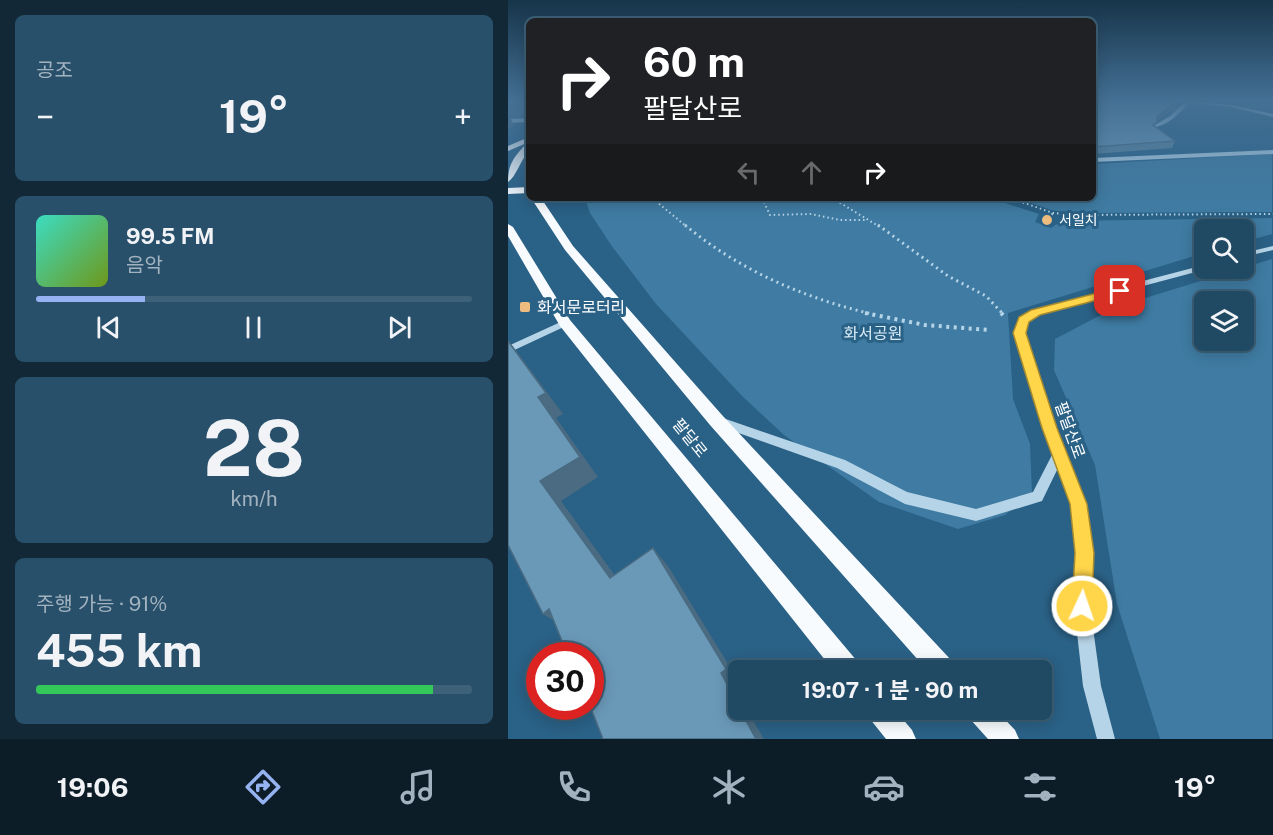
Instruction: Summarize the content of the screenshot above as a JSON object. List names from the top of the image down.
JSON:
{
  "streets": {
    "main road": ["팔달로"],
    "street": ["팔달산로"]
  },
  "parks": ["화서공원"],
  "places": {
    "other": ["서일치"],
    "transit": ["화서문로터리"]
  },
  "page": {
    "tile": [
      "공조",
      ["28", "km/h"],
      ["주행 가능 · 91%", "455 km"]
    ],
    "turn": ["60 m", "팔달산로"],
    "heat": ["−", "19°", "+"],
    "song": ["99.5 FM", "음악"],
    "limit": "30",
    "trip": "19:07 · 1 분 · 90 m",
    "tabs": ["19:06", "19°"]
  }
}
